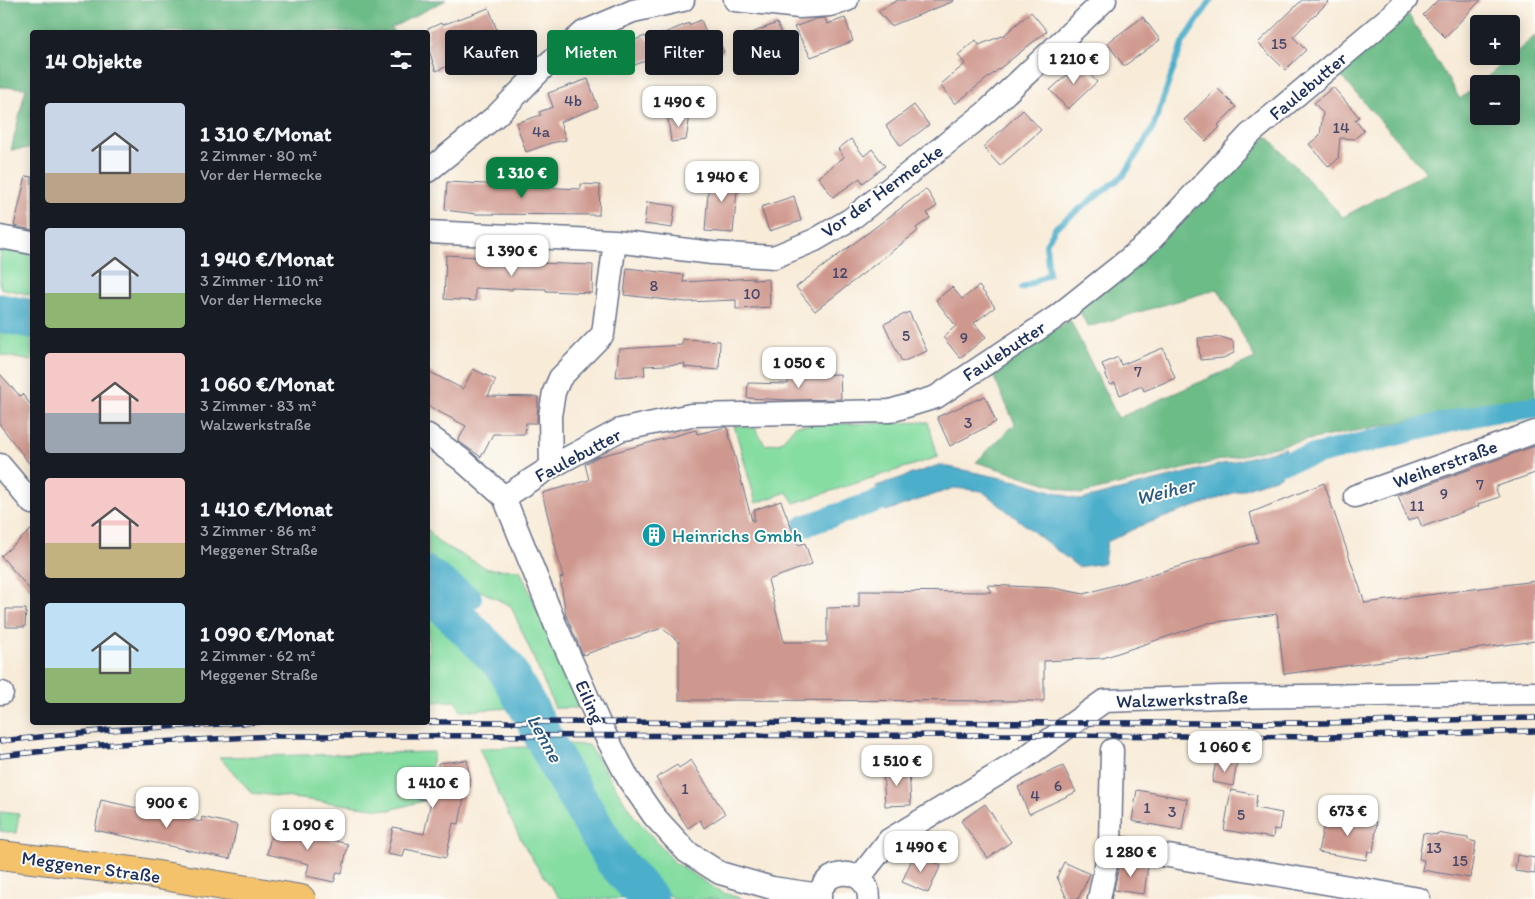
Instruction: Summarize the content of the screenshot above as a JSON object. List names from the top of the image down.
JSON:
{
  "streets": {
    "main road": ["Meggener Straße"],
    "street": [
      "Faulebutter",
      "Vor der Hermecke",
      "Weiherstraße",
      "Walzwerkstraße",
      "Eiling"
    ]
  },
  "crossings": [
    ["Faulebutter", "Eiling"]
  ],
  "water": ["Weiher", "Lenne"],
  "places": {
    "building": ["Heinrichs Gmbh"]
  },
  "house_numbers": [
    "15",
    "4b",
    "14",
    "4a",
    "12",
    "8",
    "10",
    "5",
    "9",
    "7",
    "3",
    "7",
    "9",
    "11",
    "6",
    "1",
    "4",
    "1",
    "3",
    "5",
    "13",
    "15"
  ],
  "page": {
    "map_buttons": ["+", "−"],
    "chip": [
      "Kaufen",
      "Mieten",
      "Filter",
      "Neu"
    ],
    "heading": "14 Objekte",
    "price": [
      "1 210 €",
      "1 490 €",
      "1 310 €",
      "1 940 €",
      "1 390 €",
      "1 050 €",
      "1 060 €",
      "1 510 €",
      "1 410 €",
      "900 €",
      "673 €",
      "1 090 €",
      "1 490 €",
      "1 280 €"
    ],
    "list": [
      {
        "name": "1 310 €/Monat",
        "note": "2 Zimmer · 80 m² · Vor der Hermecke"
      },
      {
        "name": "1 940 €/Monat",
        "note": "3 Zimmer · 110 m² · Vor der Hermecke"
      },
      {
        "name": "1 060 €/Monat",
        "note": "3 Zimmer · 83 m² · Walzwerkstraße"
      },
      {
        "name": "1 410 €/Monat",
        "note": "3 Zimmer · 86 m² · Meggener Straße"
      },
      {
        "name": "1 090 €/Monat",
        "note": "2 Zimmer · 62 m² · Meggener Straße"
      }
    ]
  }
}
